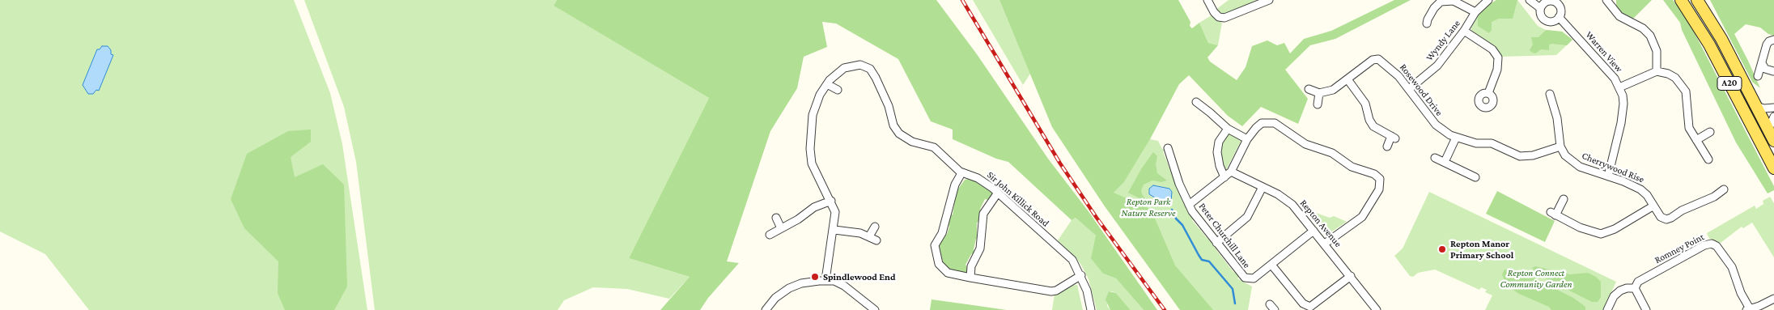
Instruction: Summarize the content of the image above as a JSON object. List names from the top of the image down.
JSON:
{
  "streets": {
    "main road": ["A20"],
    "street": [
      "Wyndy Lane",
      "Warren View",
      "Rosewood Drive",
      "Cherrywood Rise",
      "Sir John Killick Road",
      "Repton Avenue",
      "Peter Churchill Lane",
      "Romney Point"
    ]
  },
  "crossings": [
    ["Wyndy Lane", "Rosewood Drive"],
    ["Warren View", "Cherrywood Rise"],
    ["Rosewood Drive", "Cherrywood Rise"],
    ["Repton Avenue", "Peter Churchill Lane"]
  ],
  "parks": ["Repton Park Nature Reserve", "Repton Connect Community Garden"],
  "places": ["Repton Manor Primary School", "Spindlewood End"]
}
